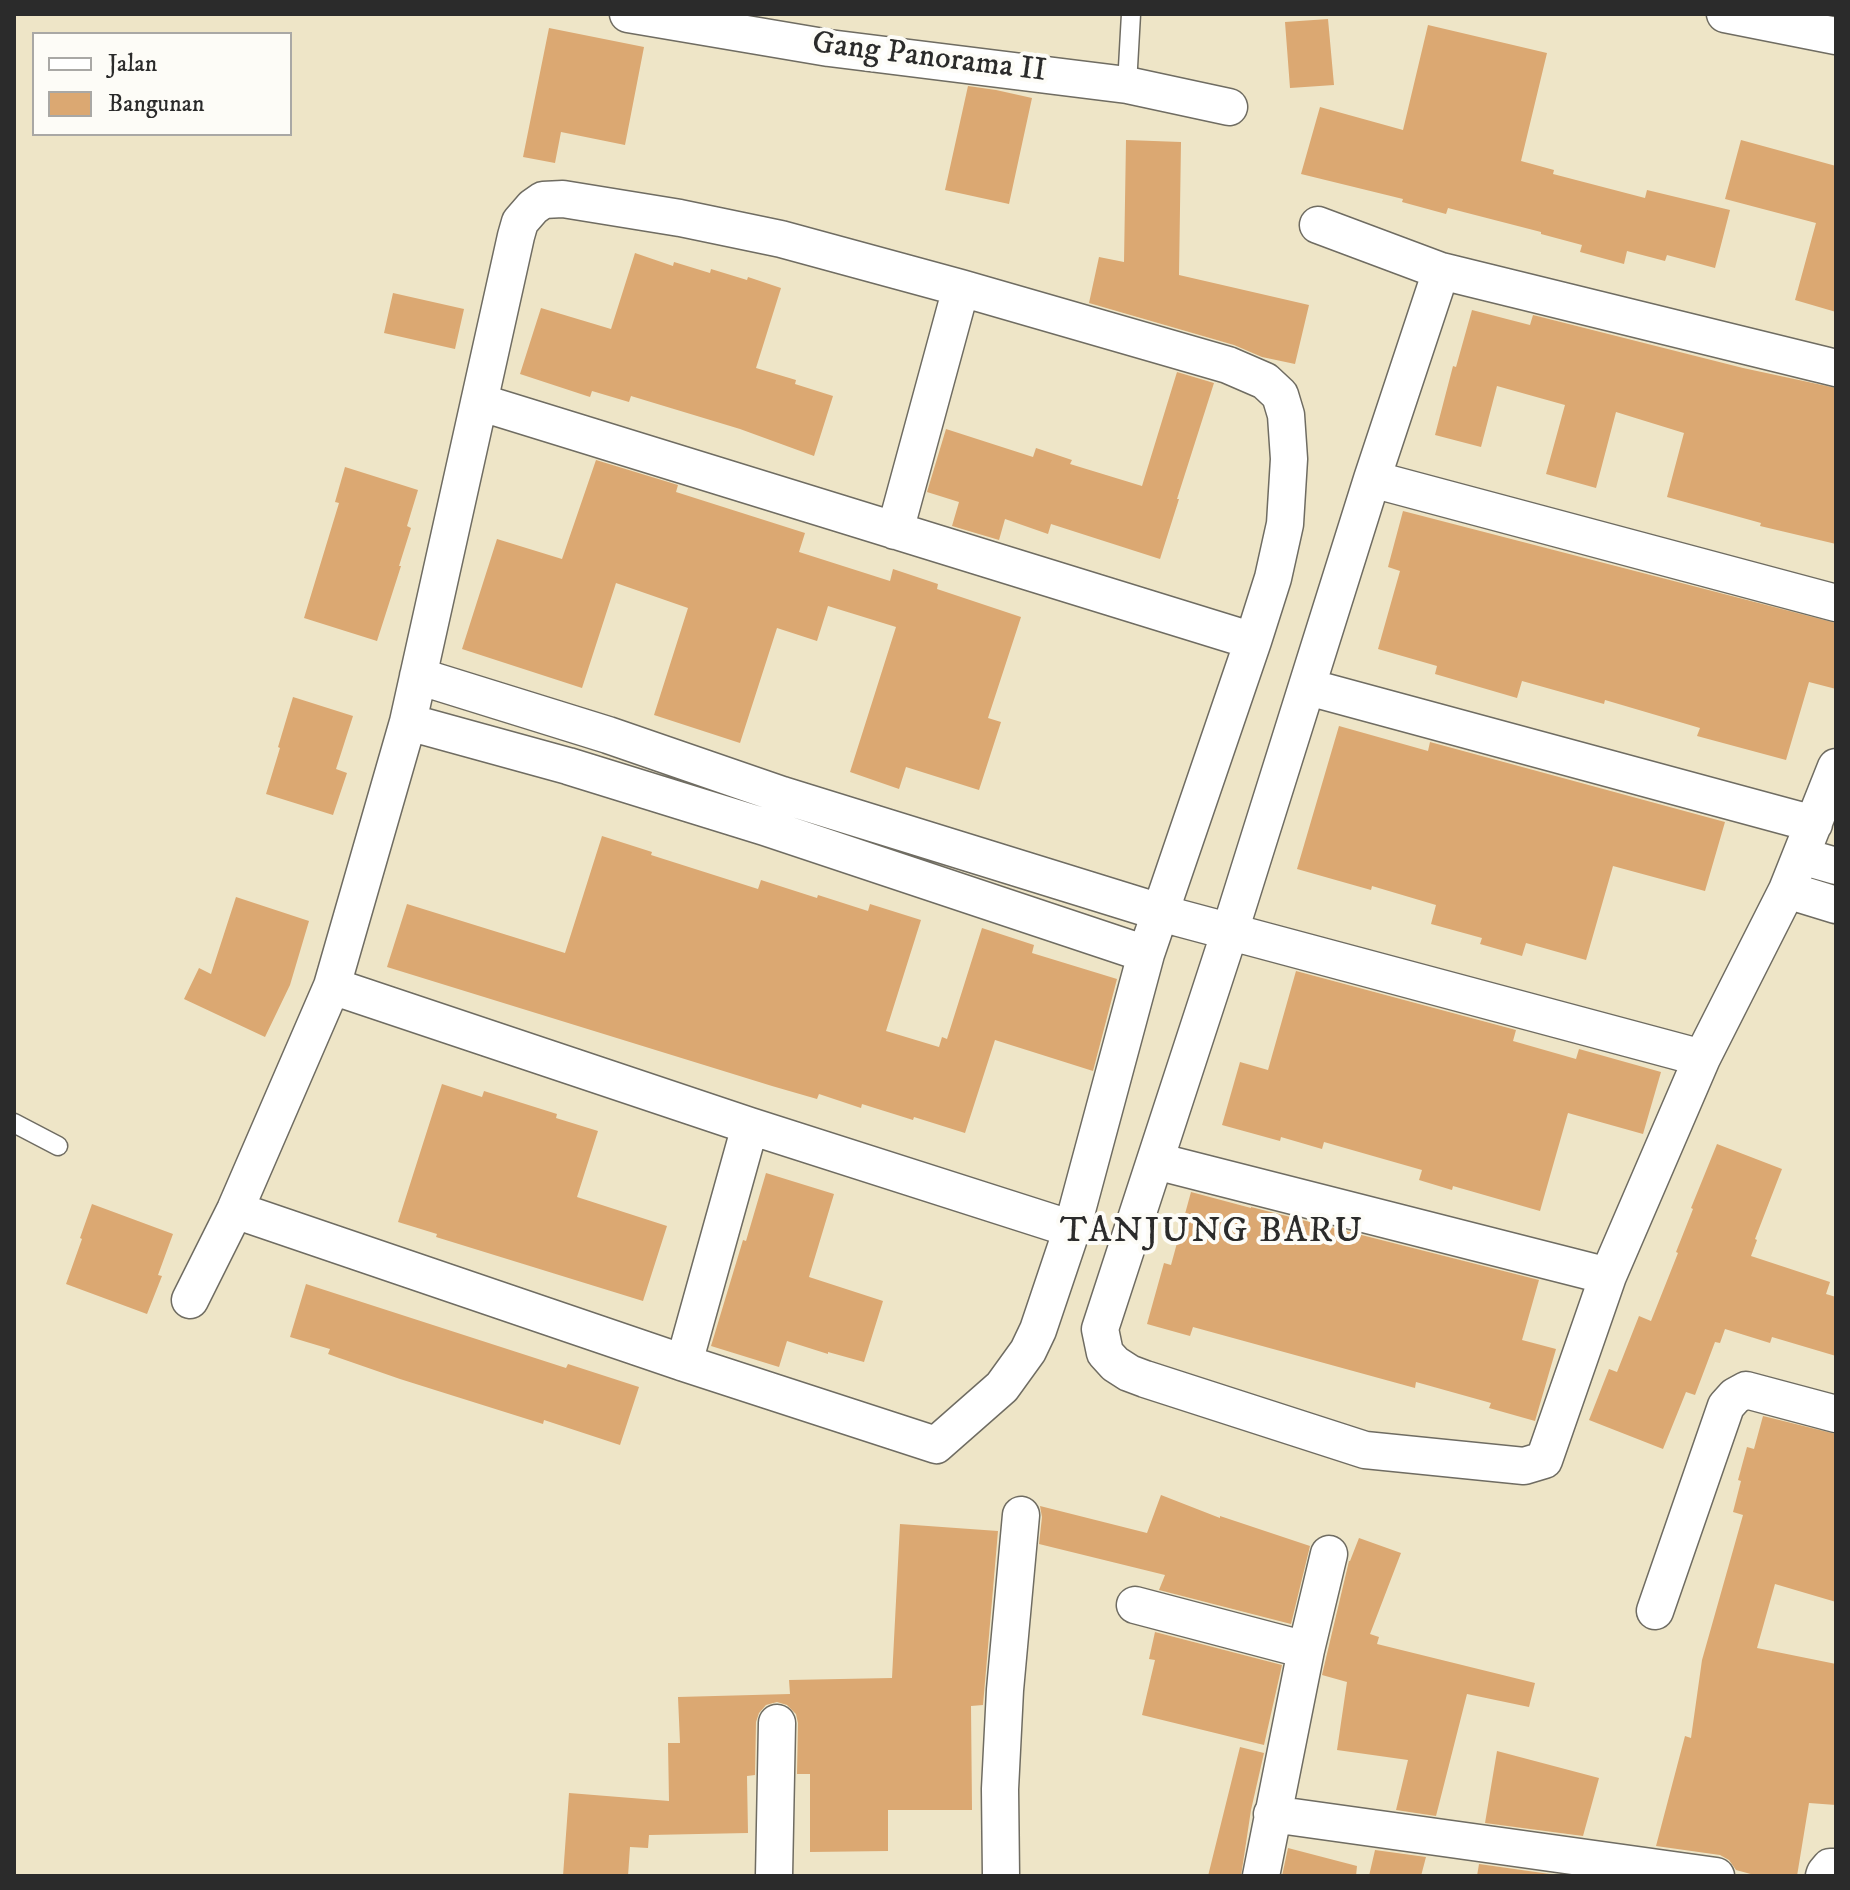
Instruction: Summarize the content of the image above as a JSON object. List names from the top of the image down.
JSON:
{
  "streets": {
    "street": ["Gang Panorama II"]
  },
  "districts": ["TANJUNG BARU"],
  "legend": ["Jalan", "Bangunan"]
}
